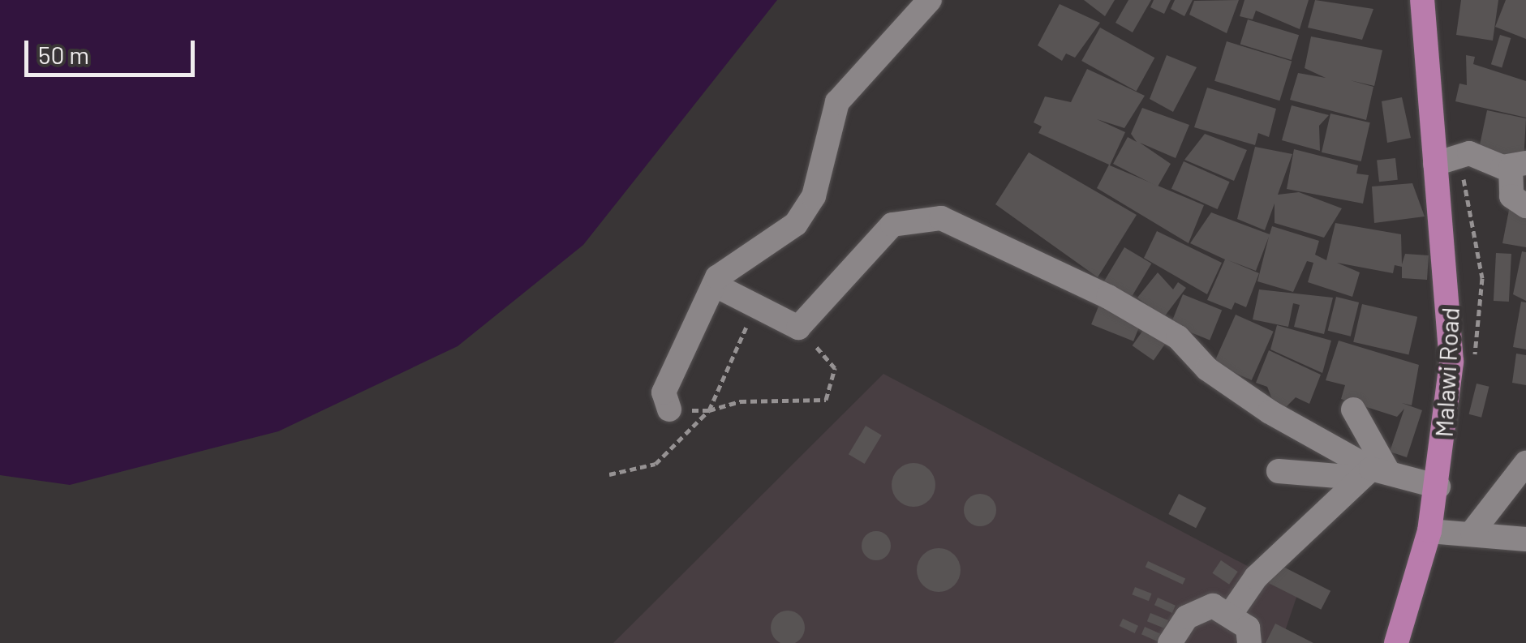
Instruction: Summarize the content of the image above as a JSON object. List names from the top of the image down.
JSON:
{
  "streets": {
    "main road": ["Malawi Road"]
  },
  "scale_bar": "50 m"
}
